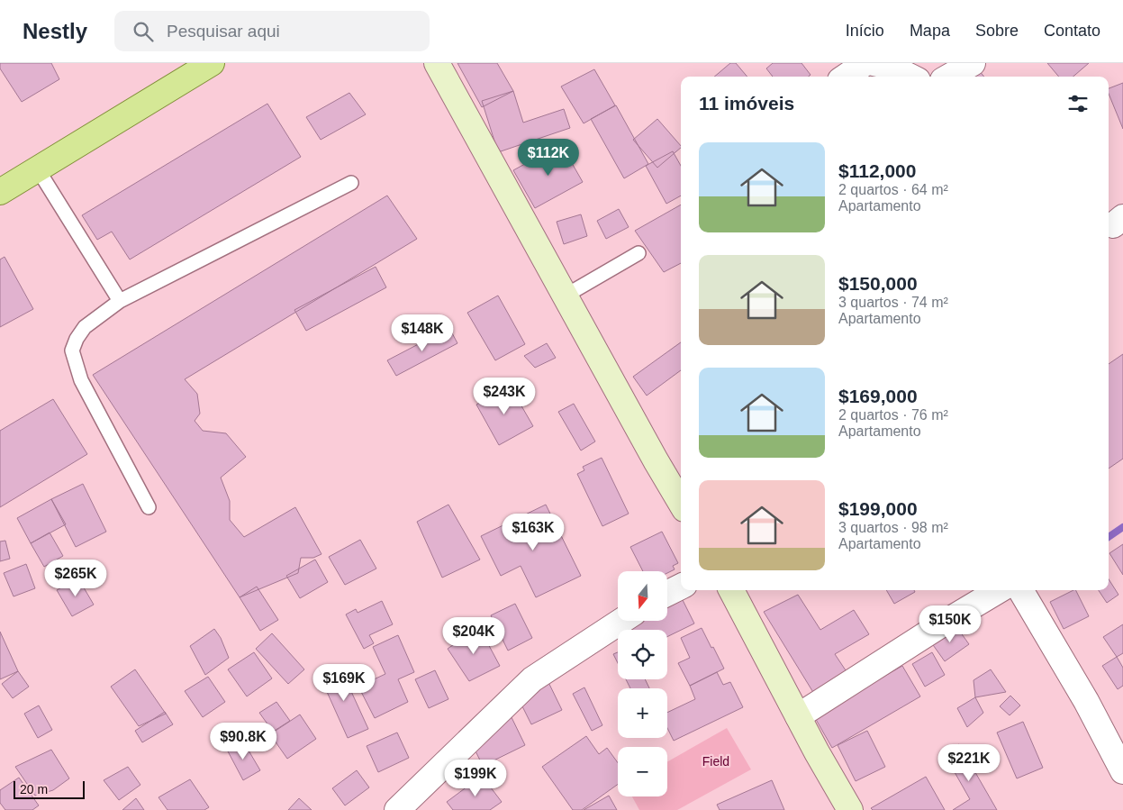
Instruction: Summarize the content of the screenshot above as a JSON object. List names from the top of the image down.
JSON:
{
  "parks": ["Field"],
  "scale_bar": "20 m",
  "north": "bottom",
  "page": {
    "header": "Nestly",
    "search": "Pesquisar aqui",
    "nav": [
      "Início",
      "Mapa",
      "Sobre",
      "Contato"
    ],
    "heading": "11 imóveis",
    "list": [
      {
        "name": "$112,000",
        "note": "2 quartos · 64 m² · Apartamento"
      },
      {
        "name": "$150,000",
        "note": "3 quartos · 74 m² · Apartamento"
      },
      {
        "name": "$169,000",
        "note": "2 quartos · 76 m² · Apartamento"
      },
      {
        "name": "$199,000",
        "note": "3 quartos · 98 m² · Apartamento"
      }
    ],
    "price": [
      "$112K",
      "$148K",
      "$243K",
      "$163K",
      "$265K",
      "$150K",
      "$204K",
      "$169K",
      "$90.8K",
      "$221K",
      "$199K"
    ],
    "map_buttons": ["+", "−"],
    "scale": "20 m"
  }
}
